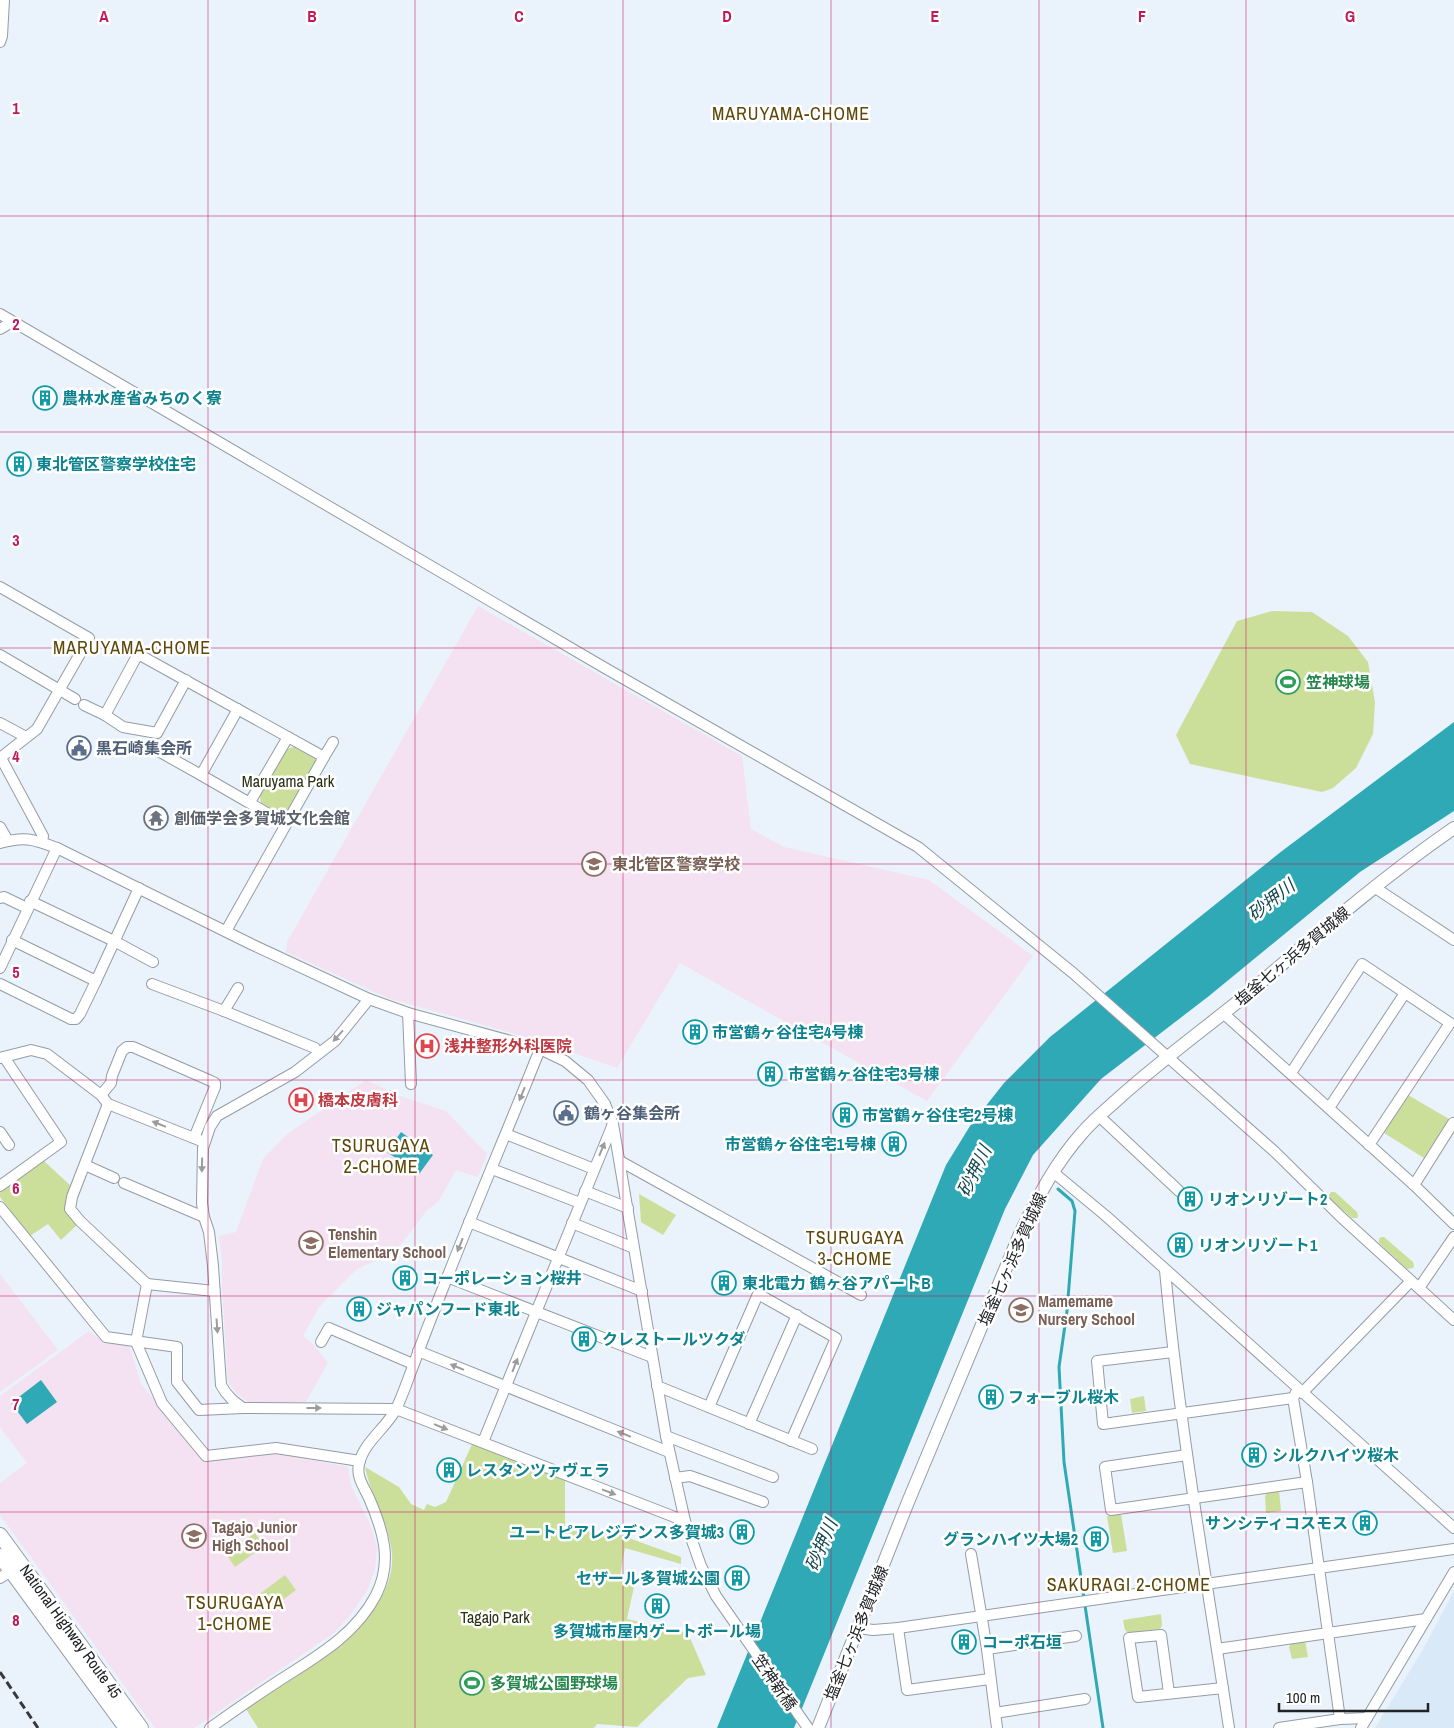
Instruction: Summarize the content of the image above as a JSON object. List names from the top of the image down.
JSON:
{
  "streets": {
    "highway": ["National Highway Route 45"],
    "main road": ["塩釜七ヶ浜多賀城線"],
    "street": ["笠神新橋"]
  },
  "districts": [
    "MARUYAMA-CHOME",
    "MARUYAMA-CHOME",
    "TSURUGAYA 2-CHOME",
    "TSURUGAYA 3-CHOME",
    "SAKURAGI 2-CHOME",
    "TSURUGAYA 1-CHOME"
  ],
  "water": ["砂押川"],
  "parks": ["Maruyama Park", "Tagajo Park"],
  "places": {
    "building": [
      "農林水産省みちのく寮",
      "東北管区警察学校住宅",
      "市営鶴ヶ谷住宅4号棟",
      "市営鶴ヶ谷住宅3号棟",
      "市営鶴ヶ谷住宅2号棟",
      "市営鶴ヶ谷住宅1号棟",
      "リオンリゾート2",
      "リオンリゾート1",
      "コーポレーション桜井",
      "東北電力 鶴ヶ谷アパートB",
      "ジャパンフード東北",
      "クレストールツクダ",
      "フォーブル桜木",
      "シルクハイツ桜木",
      "レスタンツァヴェラ",
      "サンシティコスモス",
      "ユートピアレジデンス多賀城3",
      "グランハイツ大場2",
      "セザール多賀城公園",
      "多賀城市屋内ゲートボール場",
      "コーポ石垣"
    ],
    "sports": ["笠神球場", "多賀城公園野球場"],
    "public building": ["黒石崎集会所", "鶴ヶ谷集会所"],
    "temple": ["創価学会多賀城文化会館"],
    "school or university": [
      "東北管区警察学校",
      "Tenshin Elementary School",
      "Mamemame Nursery School",
      "Tagajo Junior High School"
    ],
    "hospital": ["浅井整形外科医院", "橋本皮膚科"]
  },
  "scale_bar": "100 m",
  "grid": {
    "columns": [
      "A",
      "B",
      "C",
      "D",
      "E",
      "F",
      "G"
    ],
    "rows": [
      "1",
      "2",
      "3",
      "4",
      "5",
      "6",
      "7",
      "8"
    ]
  }
}
